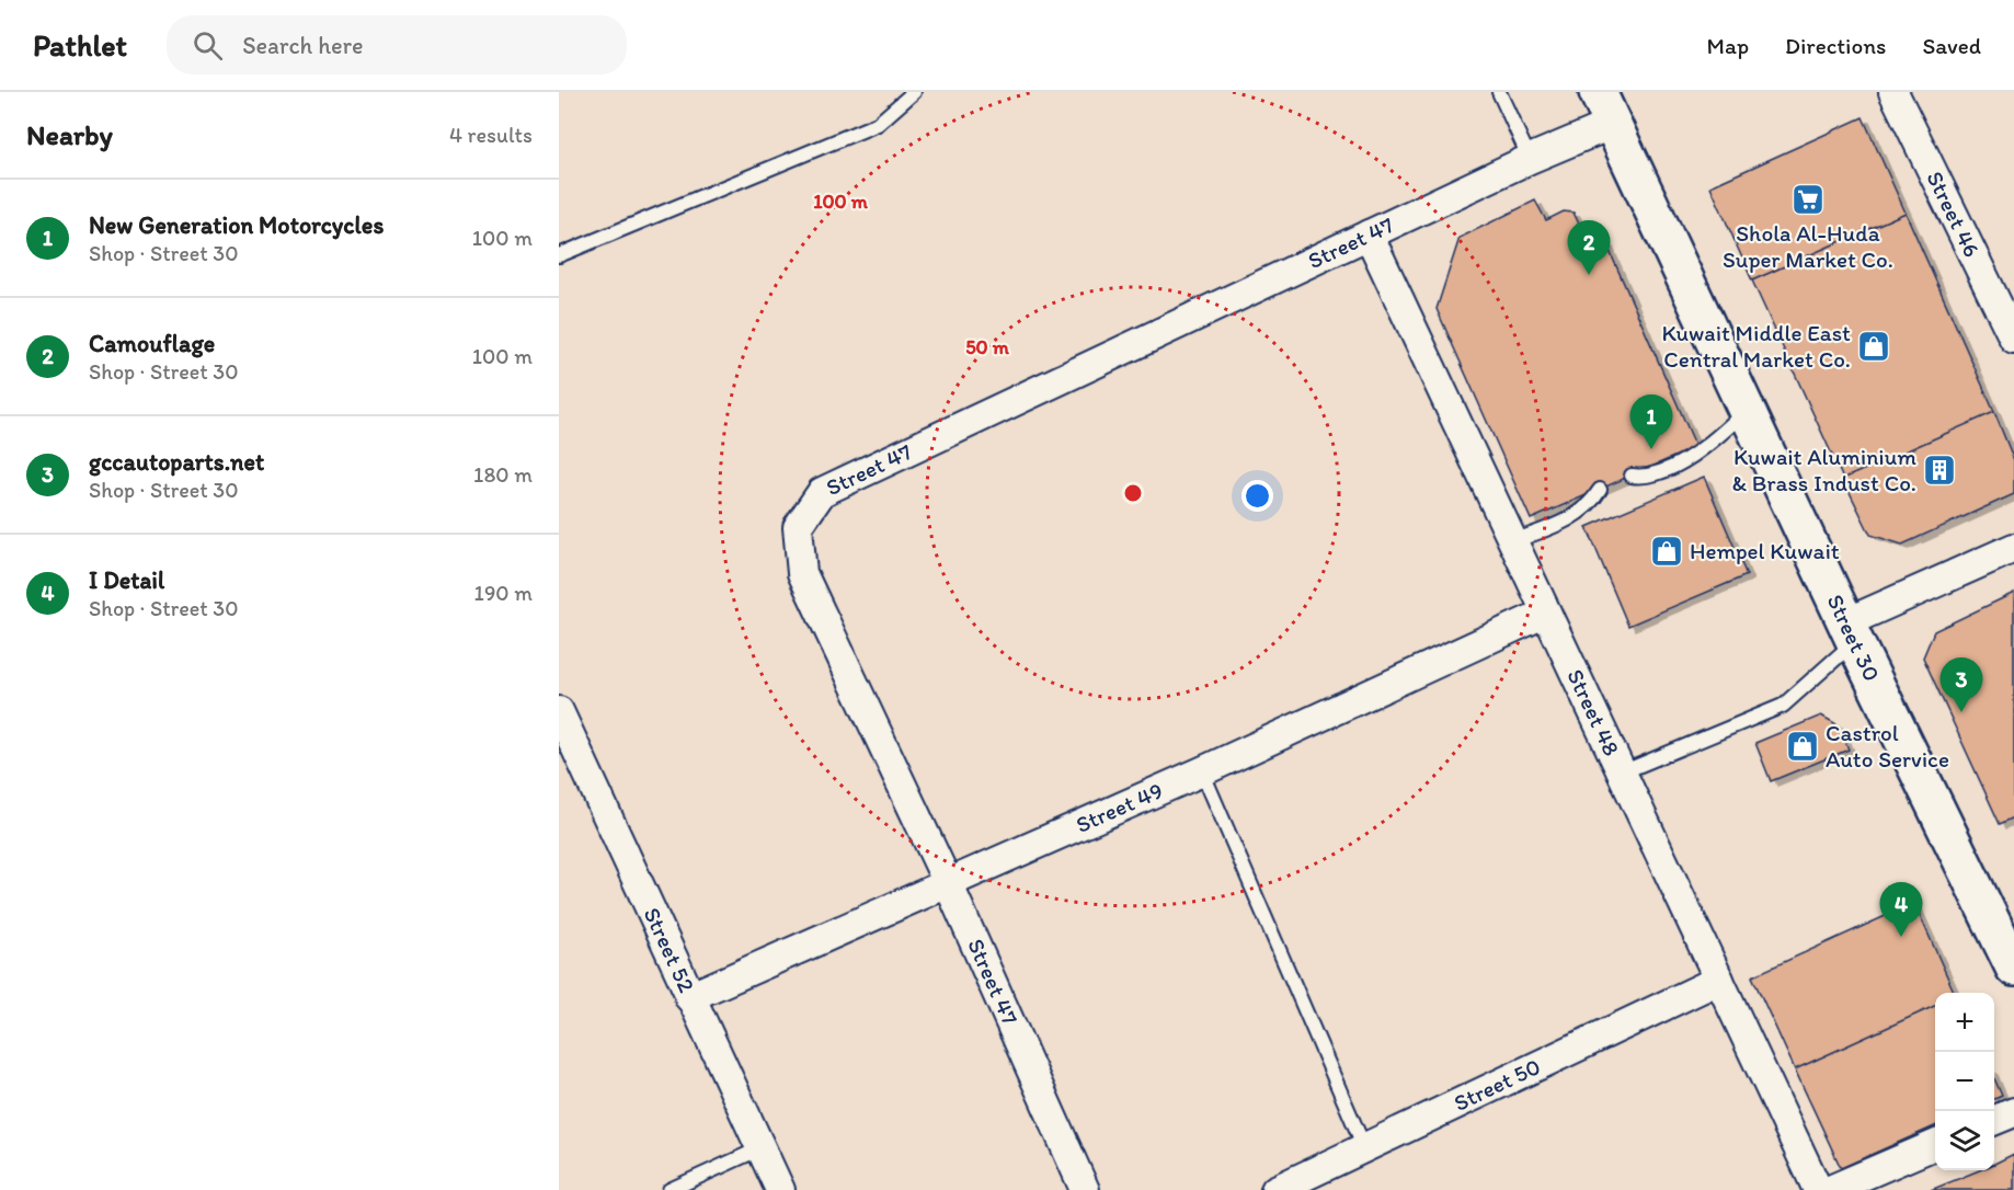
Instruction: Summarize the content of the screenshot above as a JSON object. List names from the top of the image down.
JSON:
{
  "streets": {
    "street": [
      "Street 46",
      "Street 47",
      "Street 30",
      "Street 48",
      "Street 49",
      "Street 52",
      "Street 50"
    ]
  },
  "crossings": [
    ["Street 47", "Street 30"],
    ["Street 47", "Street 48"],
    ["Street 47", "Street 49"],
    ["Street 48", "Street 49"],
    ["Street 48", "Street 50"],
    ["Street 49", "Street 52"]
  ],
  "places": {
    "supermarket": ["Shola Al-Huda Super Market Co."],
    "shop": ["Kuwait Middle East Central Market Co.", "Hempel Kuwait", "Castrol Auto Service"],
    "building": ["Kuwait Aluminium & Brass Indust Co."]
  },
  "page": {
    "header": "Pathlet",
    "search": "Search here",
    "nav": ["Map", "Directions", "Saved"],
    "heading": ["Nearby", "4 results"],
    "list": [
      {
        "mark": "1",
        "name": "New Generation Motorcycles",
        "note": "Shop · Street 30",
        "value": "100 m"
      },
      {
        "mark": "2",
        "name": "Camouflage",
        "note": "Shop · Street 30",
        "value": "100 m"
      },
      {
        "mark": "3",
        "name": "gccautoparts.net",
        "note": "Shop · Street 30",
        "value": "180 m"
      },
      {
        "mark": "4",
        "name": "I Detail",
        "note": "Shop · Street 30",
        "value": "190 m"
      }
    ],
    "pins": [
      "2",
      "1",
      "3",
      "4"
    ],
    "map_buttons": ["+", "−"]
  },
  "rings": ["100 m", "50 m"]
}
